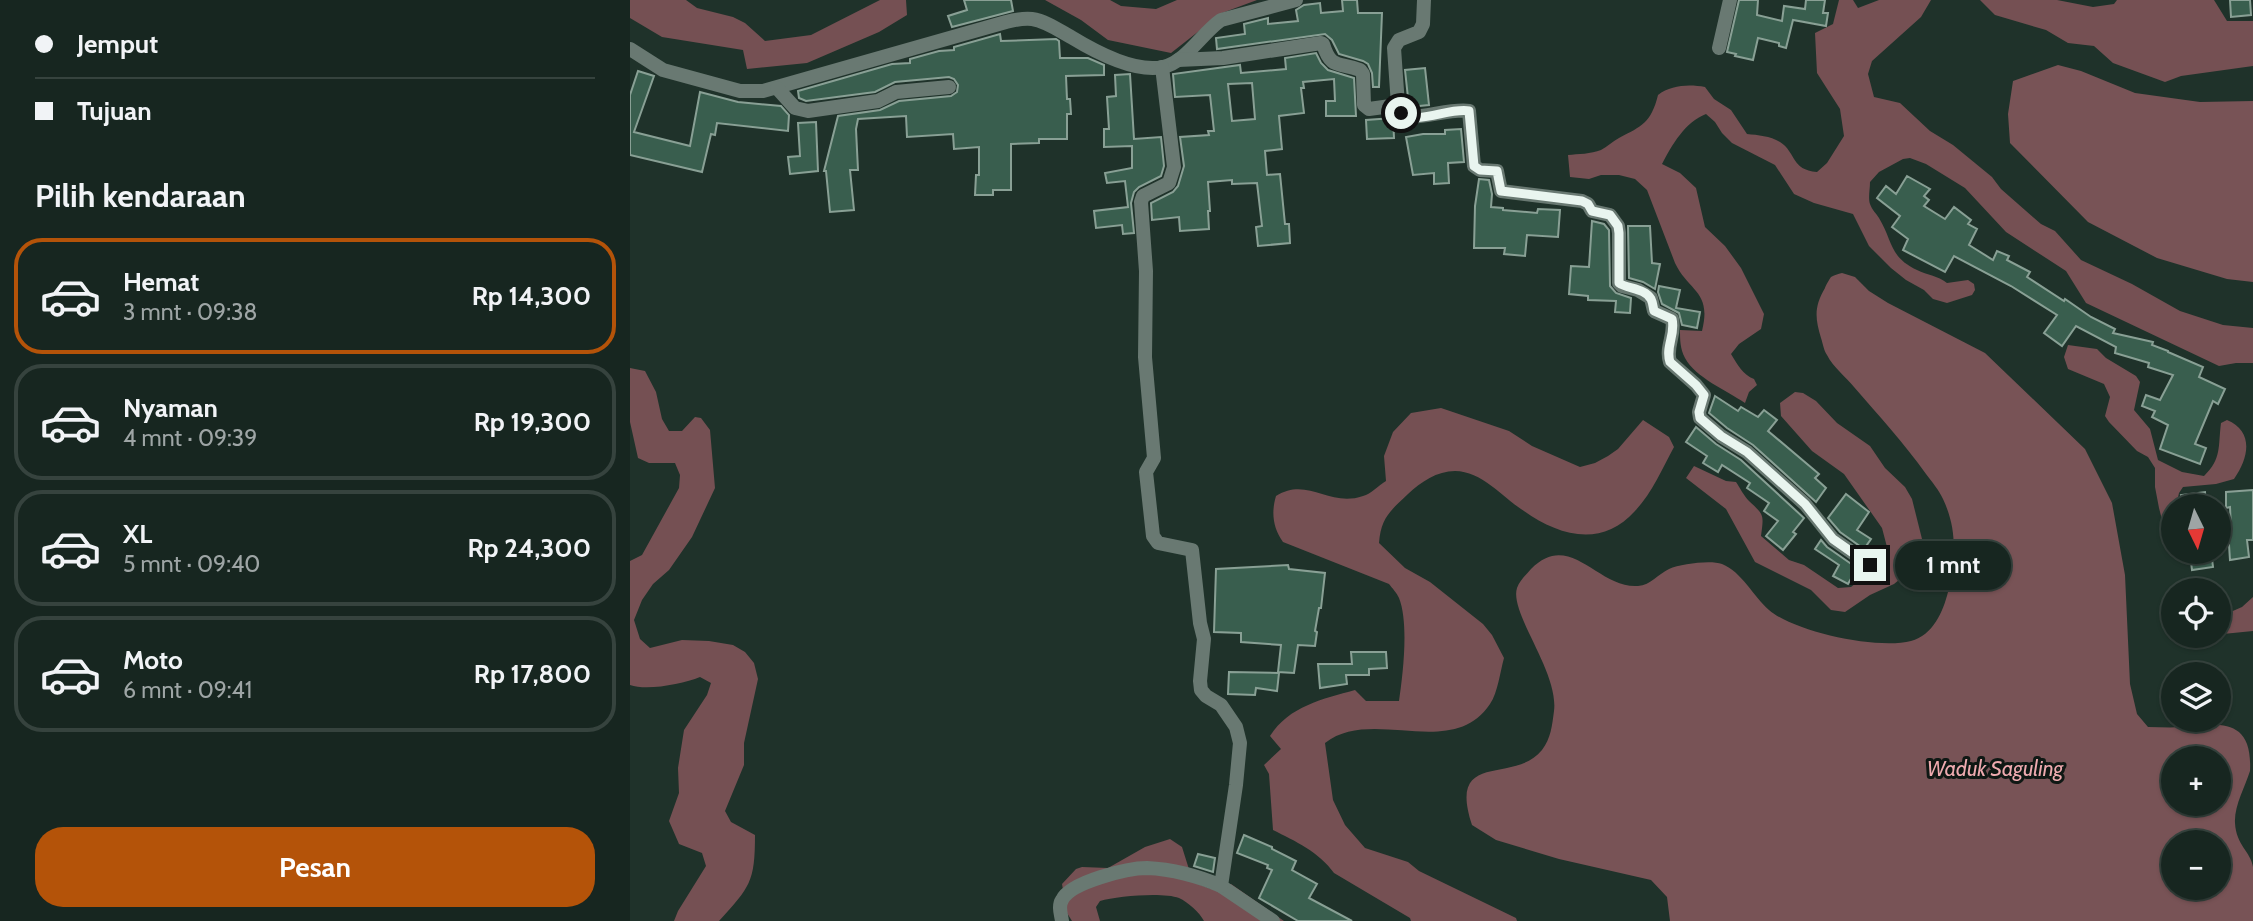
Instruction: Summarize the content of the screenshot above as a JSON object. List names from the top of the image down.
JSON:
{
  "water": ["Waduk Saguling"],
  "north": "bottom",
  "page": {
    "banner": ["Jemput", "Tujuan"],
    "heading": "Pilih kendaraan",
    "list": [
      {
        "name": "Hemat",
        "note": "3 mnt · 09:38",
        "value": "Rp 14,300"
      },
      {
        "name": "Nyaman",
        "note": "4 mnt · 09:39",
        "value": "Rp 19,300"
      },
      {
        "name": "XL",
        "note": "5 mnt · 09:40",
        "value": "Rp 24,300"
      },
      {
        "name": "Moto",
        "note": "6 mnt · 09:41",
        "value": "Rp 17,800"
      }
    ],
    "map_buttons": ["+", "−"],
    "bubble": "1 mnt",
    "buttons": "Pesan"
  }
}
